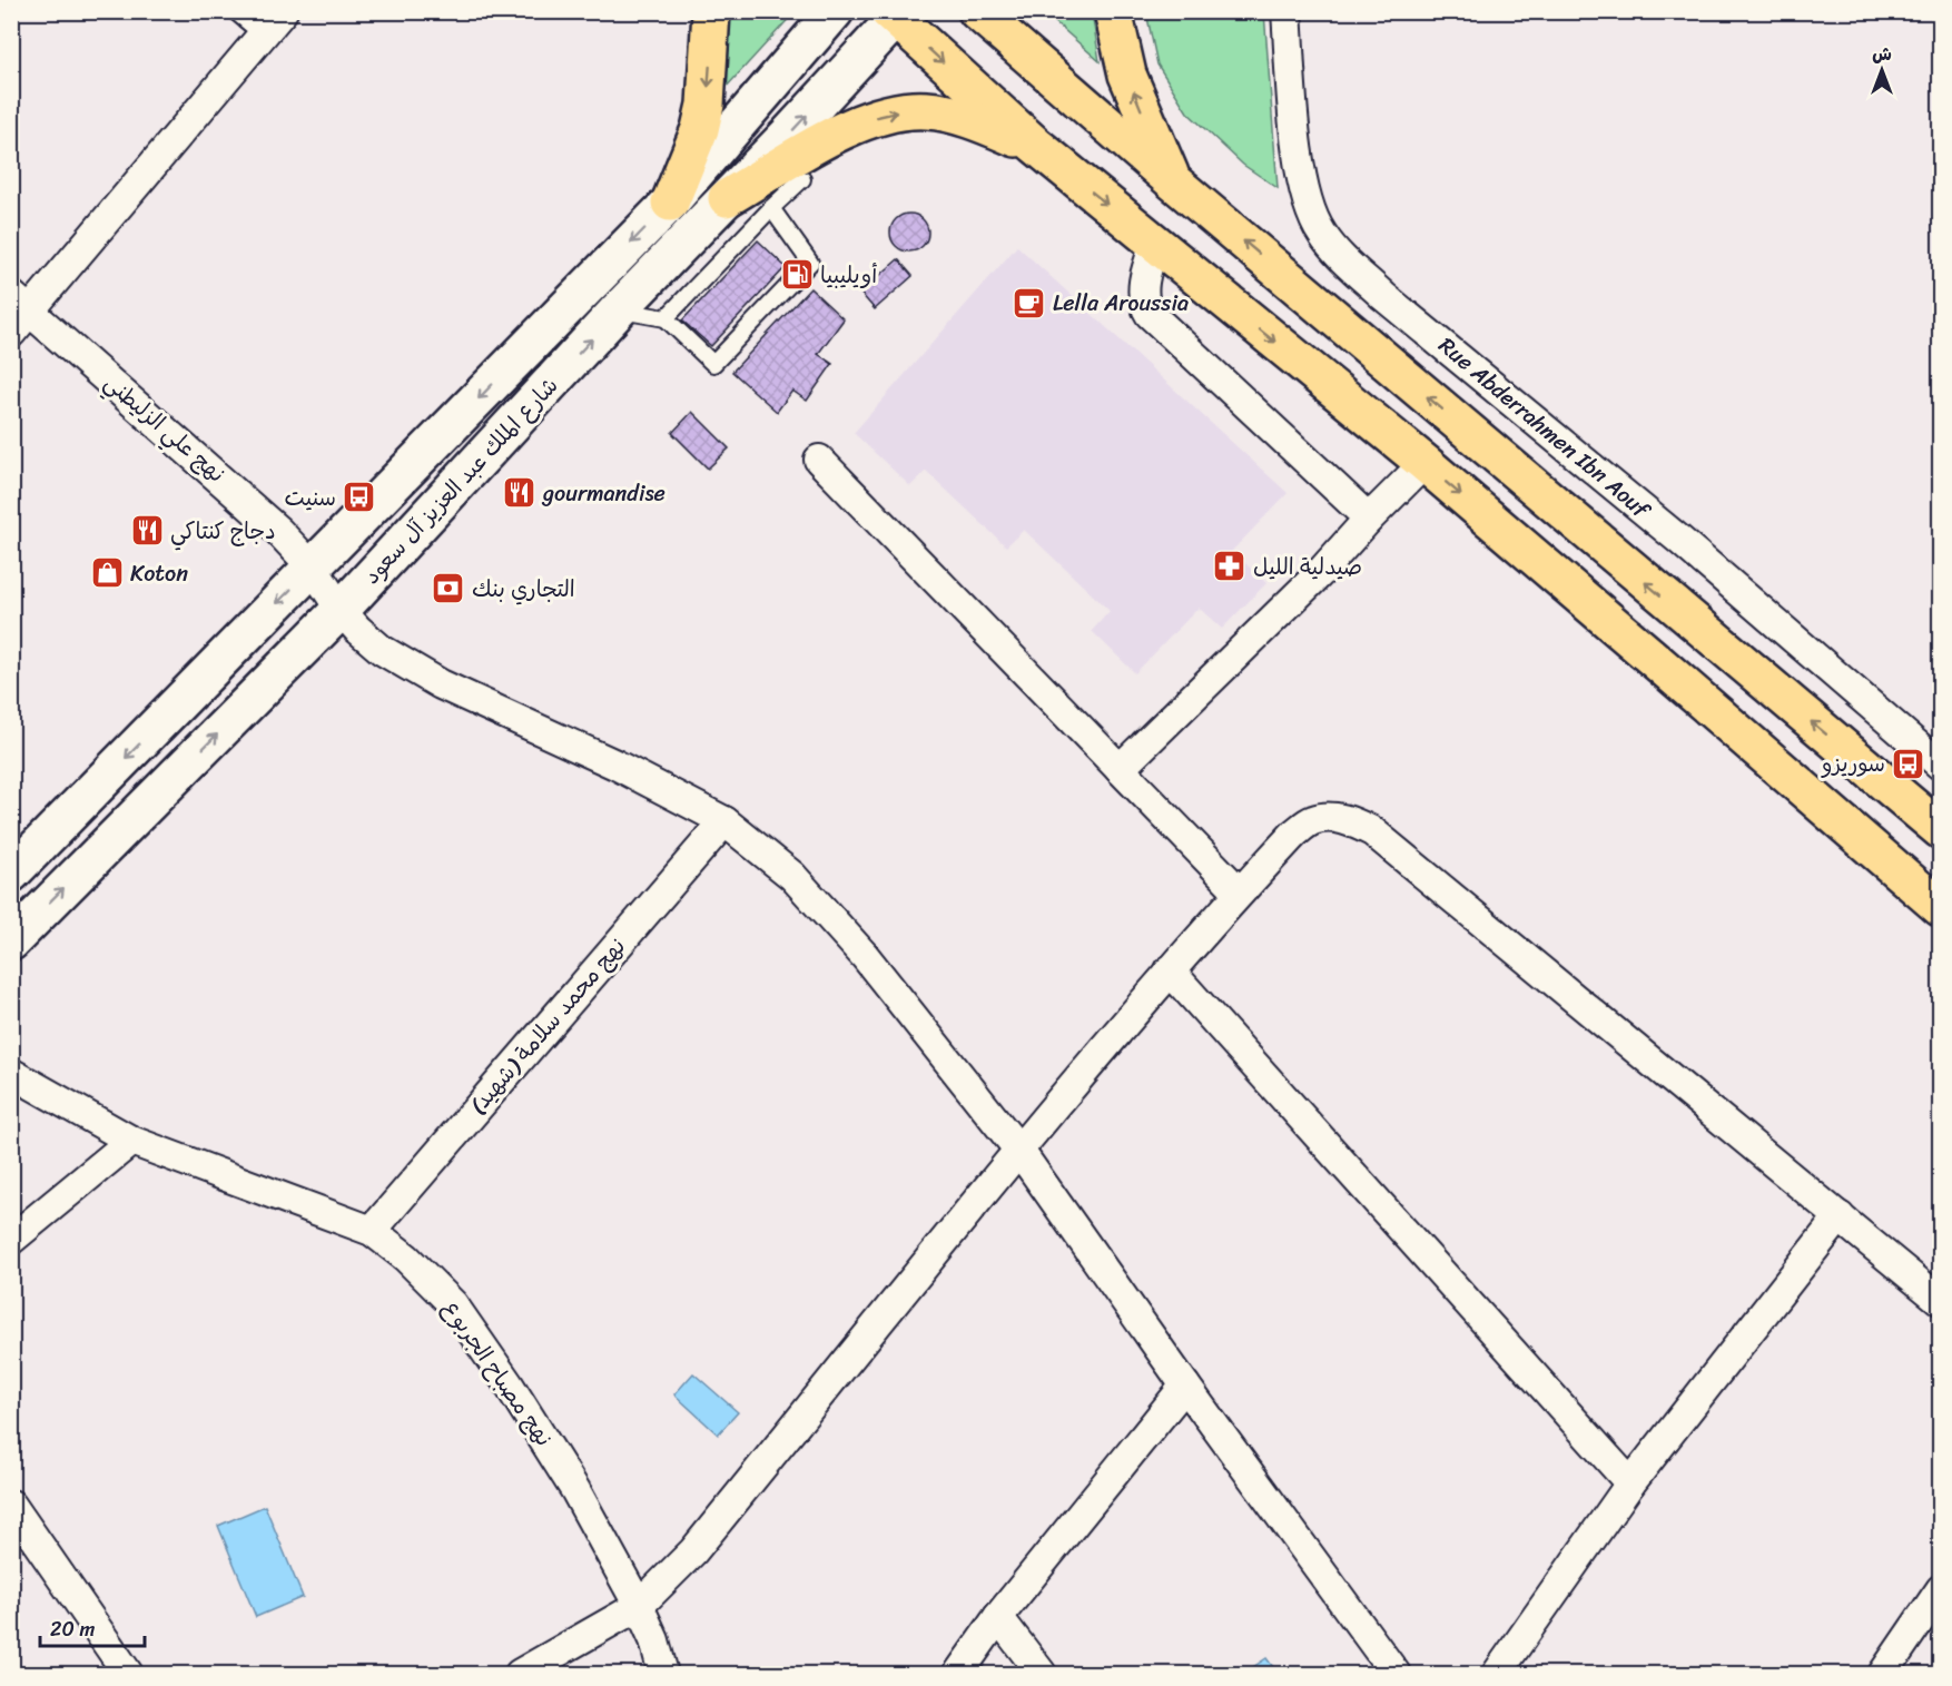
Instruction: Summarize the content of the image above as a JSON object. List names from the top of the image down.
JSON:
{
  "streets": {
    "main road": ["شارع الملك عبد العزيز آل سعود"],
    "street": [
      "Rue Abderrahmen Ibn Aouf",
      "نهج علي الزليطني",
      "نهج محمد سلامة (شهيد)",
      "نهج مصباح الجربوع"
    ]
  },
  "crossings": [
    ["نهج علي الزليطني", "شارع الملك عبد العزيز آل سعود"],
    ["نهج علي الزليطني", "نهج محمد سلامة (شهيد)"],
    ["نهج محمد سلامة (شهيد)", "نهج مصباح الجربوع"]
  ],
  "places": {
    "fuel station": ["أويليبيا"],
    "cafe": ["Lella Aroussia"],
    "restaurant": ["gourmandise", "دجاج كنتاكي"],
    "bus stop": ["سنيت", "سوريزو"],
    "pharmacy": ["صيدلية الليل"],
    "shop": ["Koton"],
    "bank": ["التجاري بنك"]
  },
  "scale_bar": "20 m",
  "north": "top"
}
